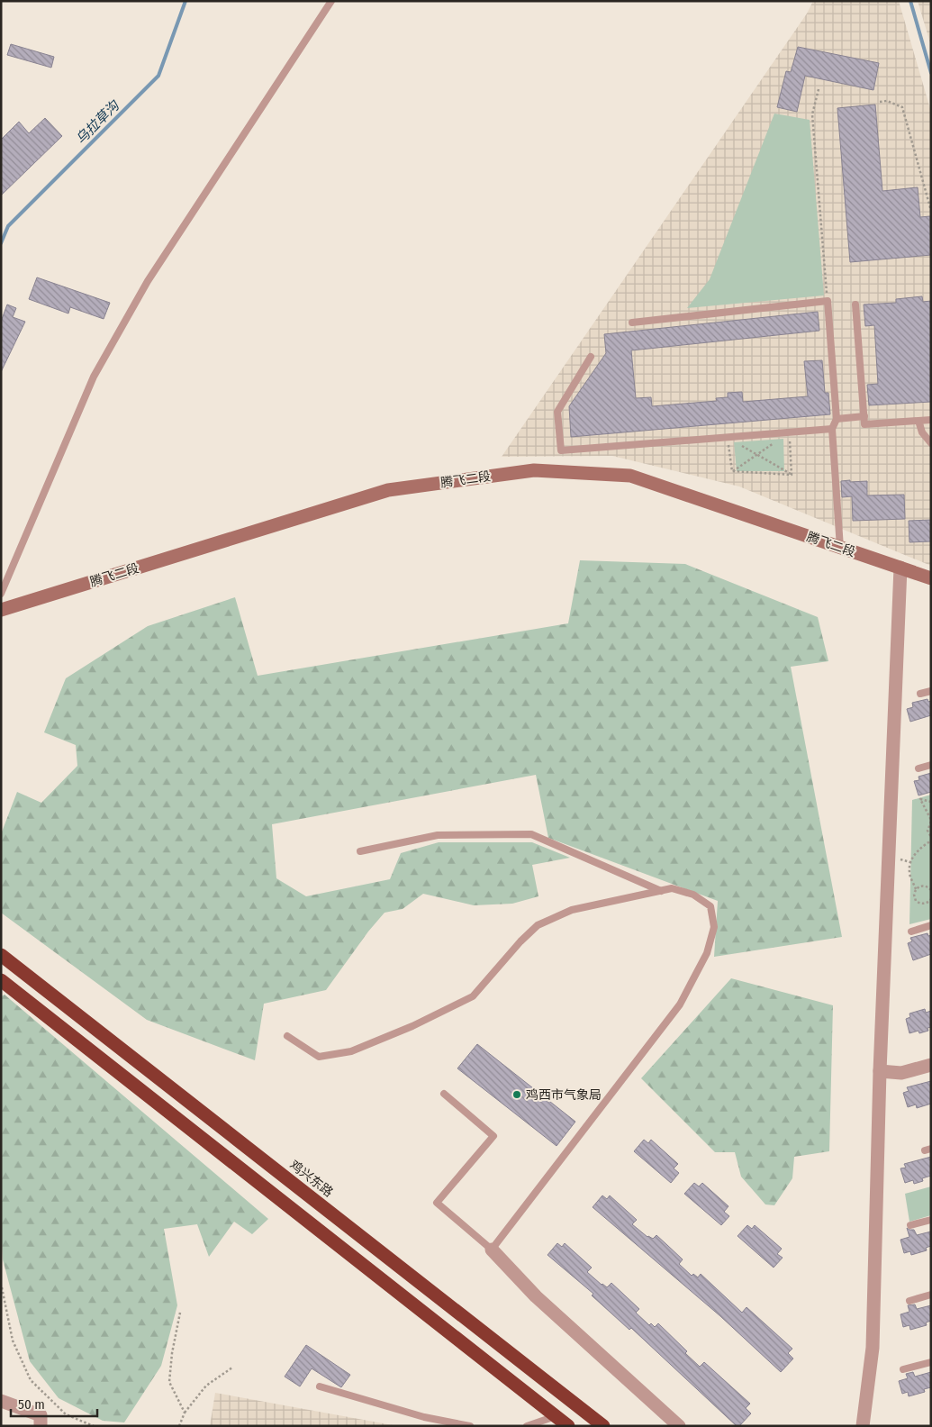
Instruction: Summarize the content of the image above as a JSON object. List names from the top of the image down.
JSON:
{
  "streets": {
    "highway": ["鸡兴东路"],
    "street": ["腾飞二段"]
  },
  "water": ["乌拉草沟"],
  "places": ["鸡西市气象局"],
  "scale_bar": "50 m"
}
